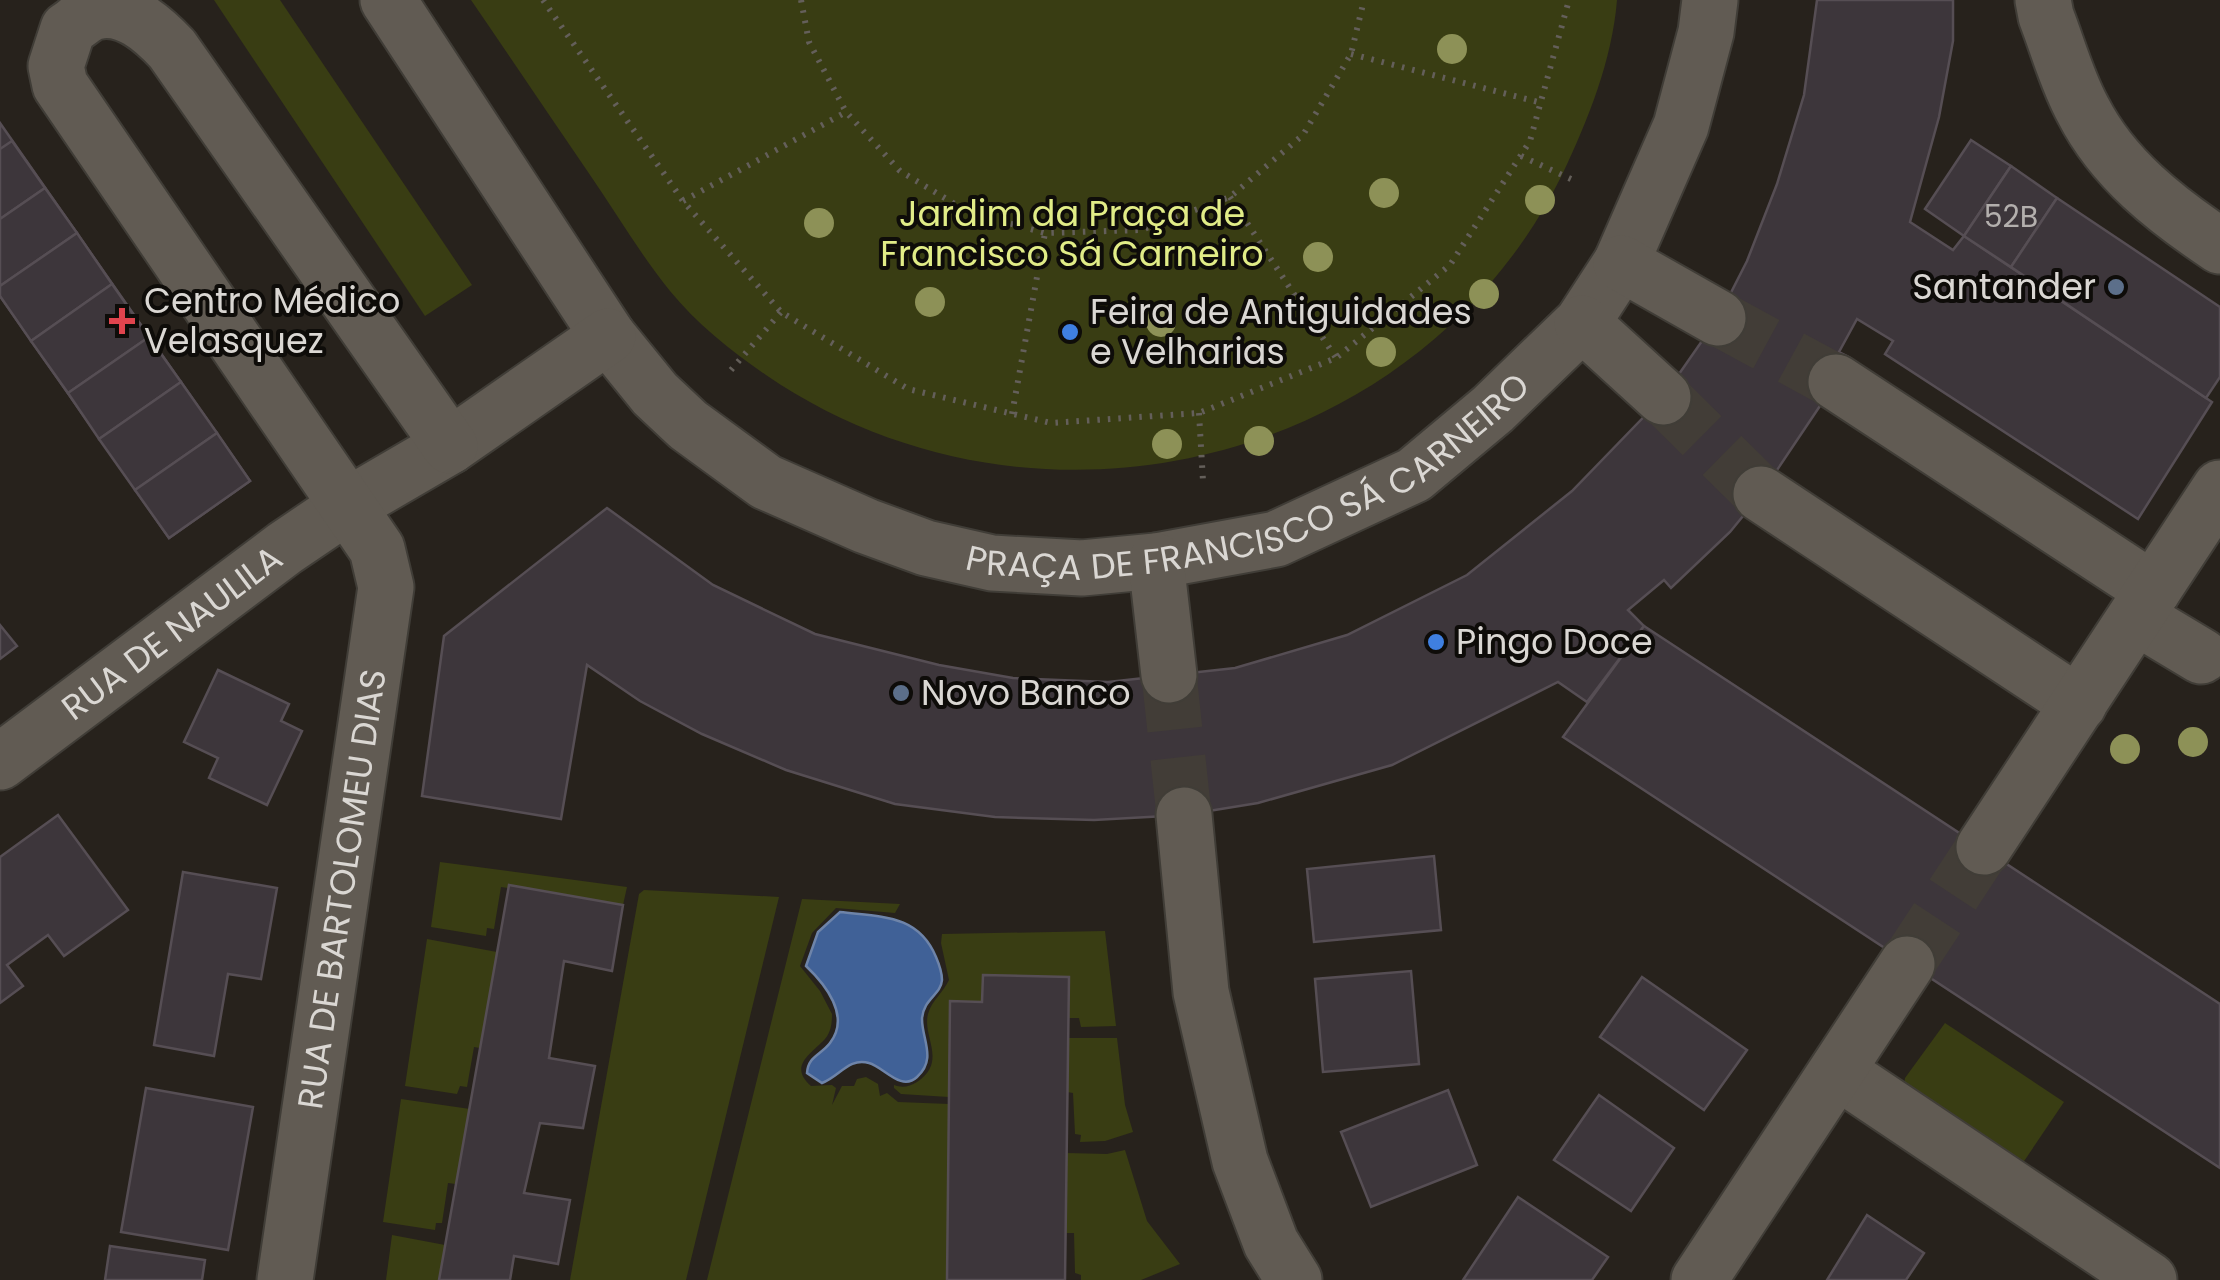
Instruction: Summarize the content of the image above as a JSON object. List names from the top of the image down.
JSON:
{
  "streets": {
    "street": ["PRAÇA DE FRANCISCO SÁ CARNEIRO", "RUA DE NAULILA", "RUA DE BARTOLOMEU DIAS"]
  },
  "crossings": [
    ["RUA DE NAULILA", "RUA DE BARTOLOMEU DIAS"]
  ],
  "parks": ["Jardim da Praça de Francisco Sá Carneiro"],
  "places": {
    "other": [
      "Santander",
      "Feira de Antiguidades e Velharias",
      "Pingo Doce",
      "Novo Banco"
    ],
    "health": ["Centro Médico Velasquez"]
  },
  "house_numbers": ["52B"]
}
